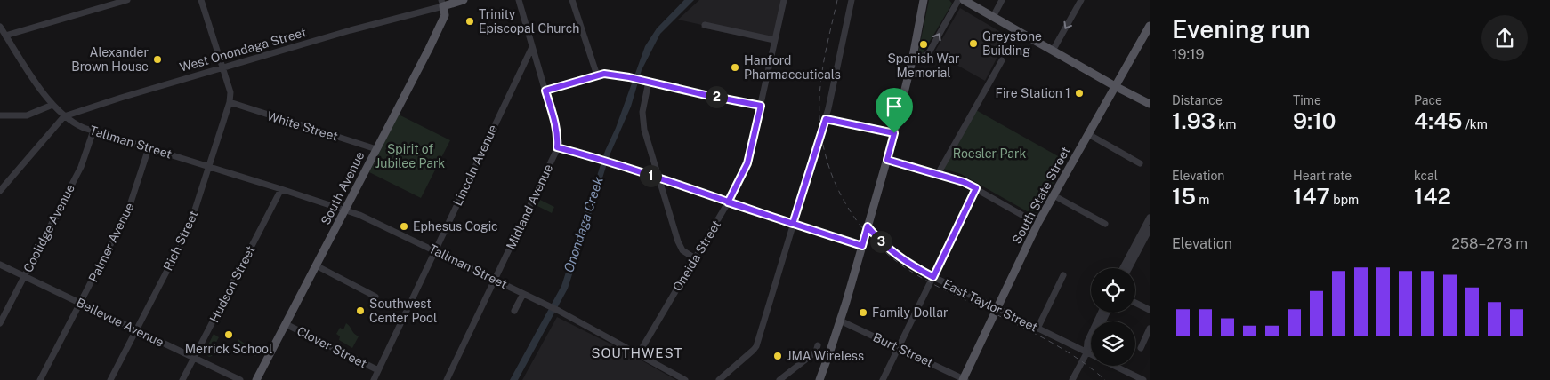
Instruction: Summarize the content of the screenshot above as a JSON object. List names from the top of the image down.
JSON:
{
  "streets": {
    "main road": ["West Onondaga Street", "South Avenue", "South State Street"],
    "street": [
      "White Street",
      "Tallman Street",
      "Lincoln Avenue",
      "Midland Avenue",
      "Coolidge Avenue",
      "Rich Street",
      "Palmer Avenue",
      "Oneida Street",
      "Hudson Street",
      "East Taylor Street",
      "Bellevue Avenue",
      "Clover Street",
      "Burt Street"
    ]
  },
  "crossings": [
    ["West Onondaga Street", "Tallman Street"],
    ["West Onondaga Street", "South Avenue"],
    ["West Onondaga Street", "Rich Street"],
    ["White Street", "South Avenue"],
    ["White Street", "Rich Street"],
    ["Tallman Street", "Lincoln Avenue"],
    ["Tallman Street", "South Avenue"],
    ["Tallman Street", "Midland Avenue"],
    ["Tallman Street", "Coolidge Avenue"],
    ["Tallman Street", "Rich Street"],
    ["Tallman Street", "Palmer Avenue"],
    ["Tallman Street", "Oneida Street"],
    ["Tallman Street", "Hudson Street"],
    ["Lincoln Avenue", "Midland Avenue"],
    ["Lincoln Avenue", "Clover Street"],
    ["South Avenue", "Clover Street"],
    ["South State Street", "East Taylor Street"],
    ["South State Street", "Burt Street"],
    ["Coolidge Avenue", "Bellevue Avenue"],
    ["Rich Street", "Bellevue Avenue"],
    ["Palmer Avenue", "Bellevue Avenue"],
    ["Hudson Street", "Bellevue Avenue"]
  ],
  "districts": ["SOUTHWEST"],
  "water": ["Onondaga Creek"],
  "parks": ["Spirit of Jubilee Park", "Roesler Park"],
  "places": [
    "Trinity Episcopal Church",
    "Greystone Building",
    "Spanish War Memorial",
    "Alexander Brown House",
    "Hanford Pharmaceuticals",
    "Fire Station 1",
    "Ephesus Cogic",
    "Southwest Center Pool",
    "Family Dollar",
    "Merrick School",
    "JMA Wireless"
  ],
  "page": {
    "heading": ["Evening run", "19:19"],
    "stats": [
      ["Distance", "1.93 km"],
      ["Time", "9:10"],
      ["Pace", "4:45 /km"],
      ["Elevation", "15 m"],
      ["Heart rate", "147 bpm"],
      ["kcal", "142"]
    ],
    "pins": ["2", "1", "3"],
    "chart": ["Elevation", "258–273 m"]
  }
}
